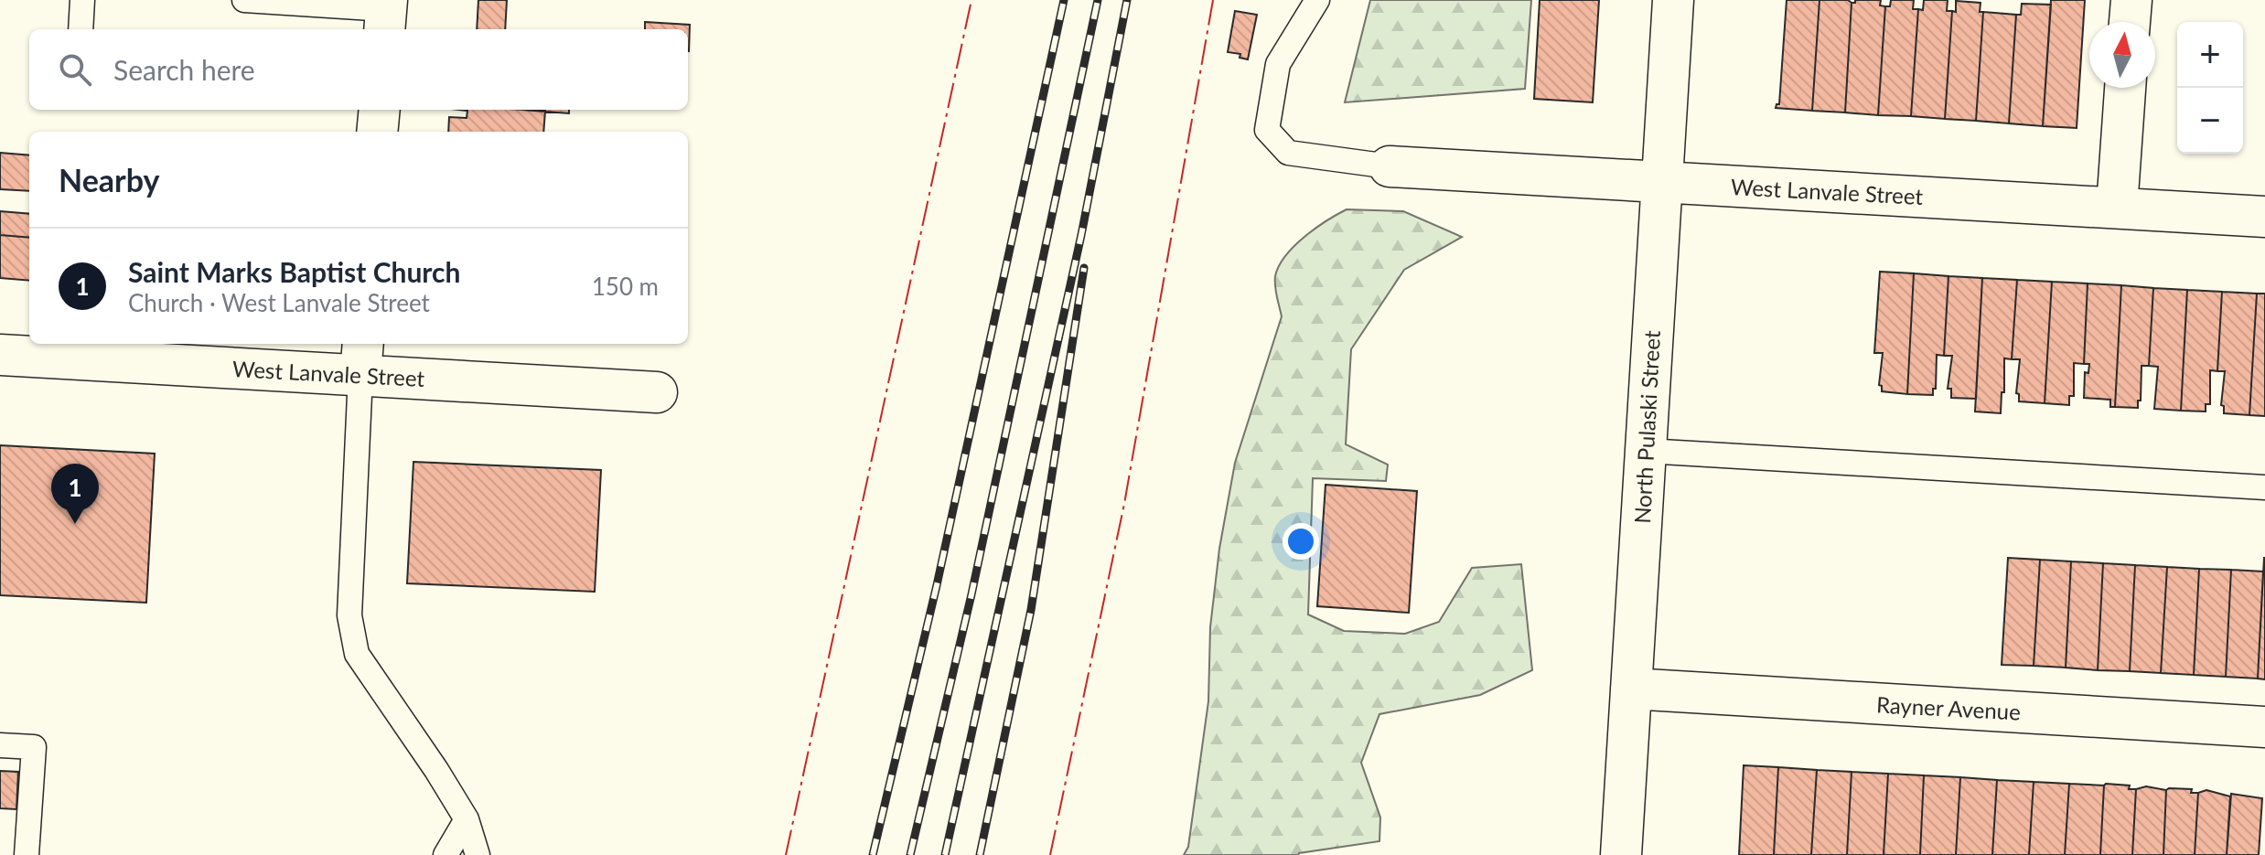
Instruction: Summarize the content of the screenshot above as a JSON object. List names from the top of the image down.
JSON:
{
  "streets": {
    "street": ["West Lanvale Street", "North Pulaski Street", "Rayner Avenue"]
  },
  "crossings": [
    ["West Lanvale Street", "North Pulaski Street"],
    ["North Pulaski Street", "Rayner Avenue"]
  ],
  "north": "top",
  "page": {
    "map_buttons": ["+", "−"],
    "search": "Search here",
    "heading": "Nearby",
    "list": [
      {
        "mark": "1",
        "name": "Saint Marks Baptist Church",
        "note": "Church · West Lanvale Street",
        "value": "150 m"
      }
    ],
    "pins": "1"
  }
}
